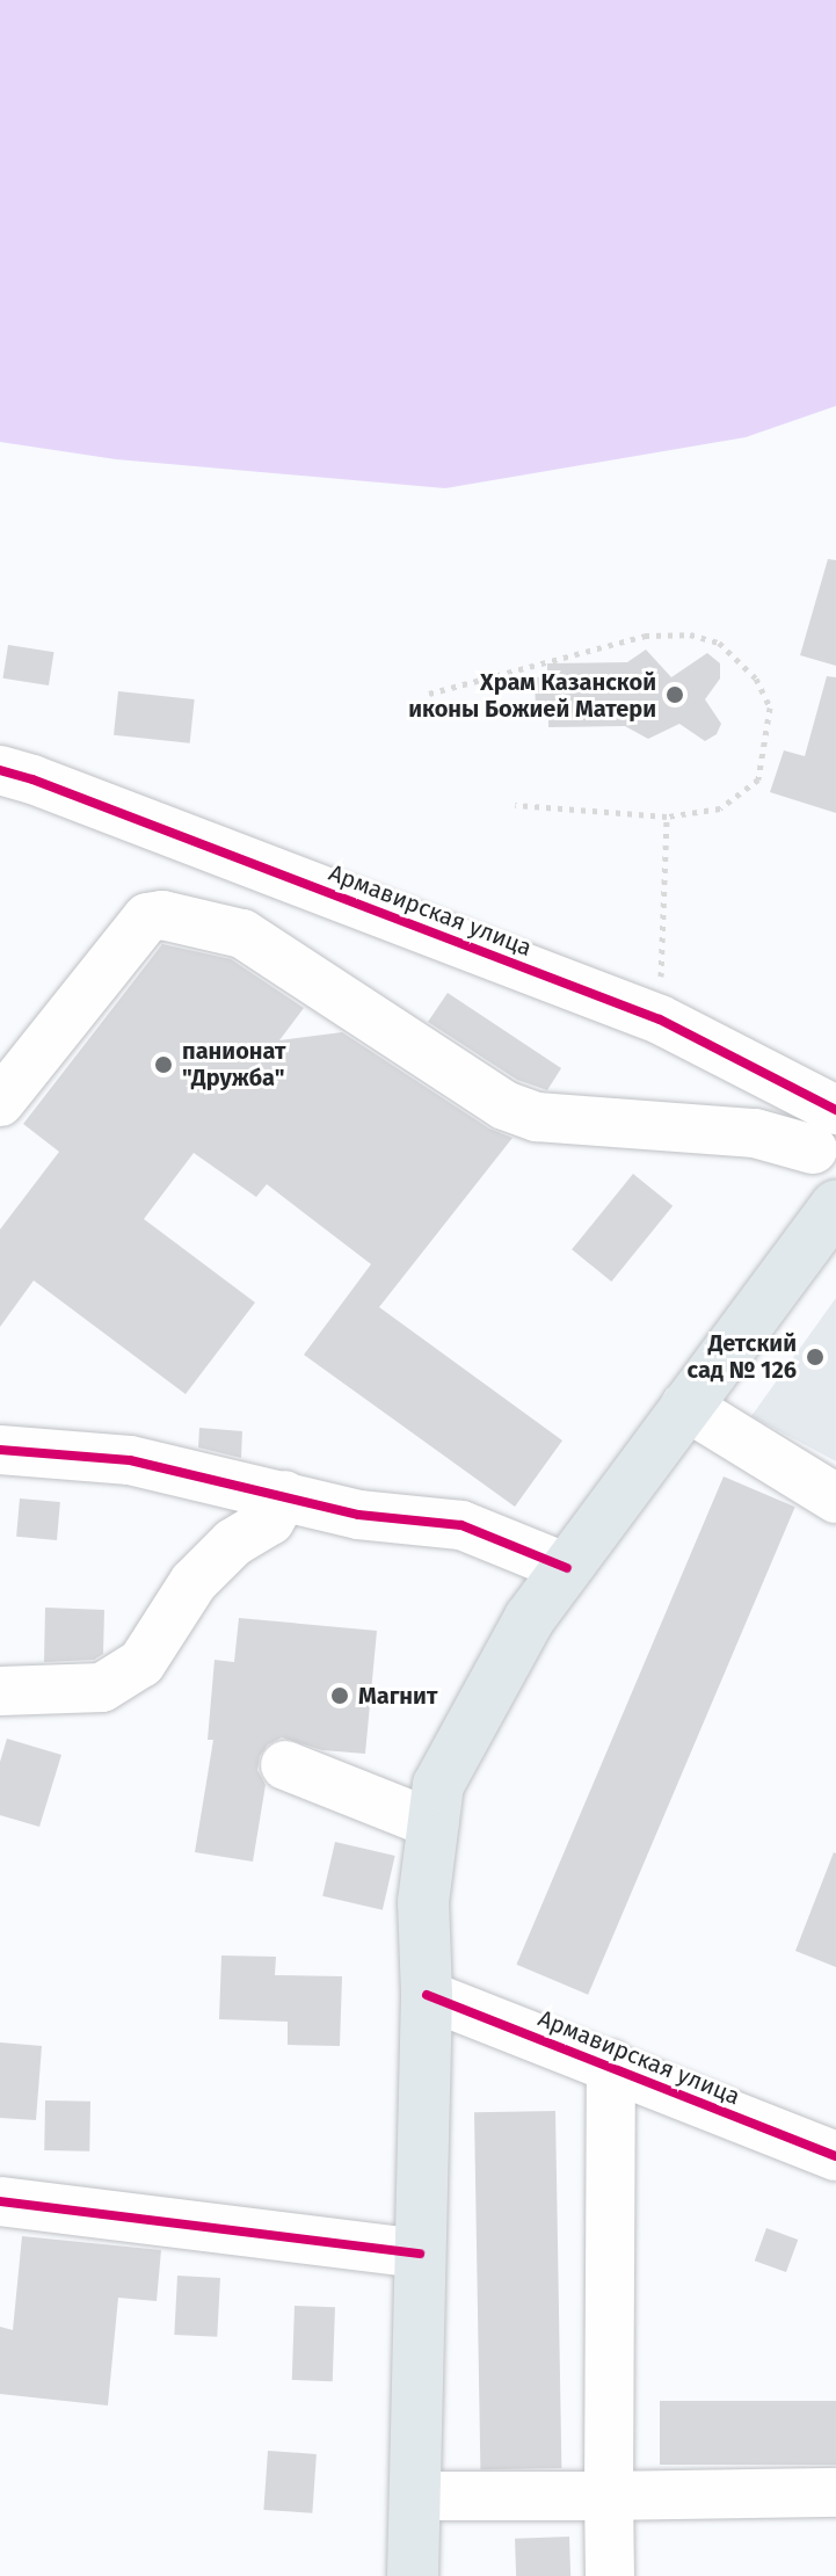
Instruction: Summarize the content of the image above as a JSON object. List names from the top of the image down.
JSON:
{
  "streets": {
    "street": ["Армавирская улица"]
  },
  "places": [
    "Храм Казанской иконы Божией Матери",
    "панионат \"Дружба\"",
    "Детский сад № 126",
    "Магнит"
  ]
}
